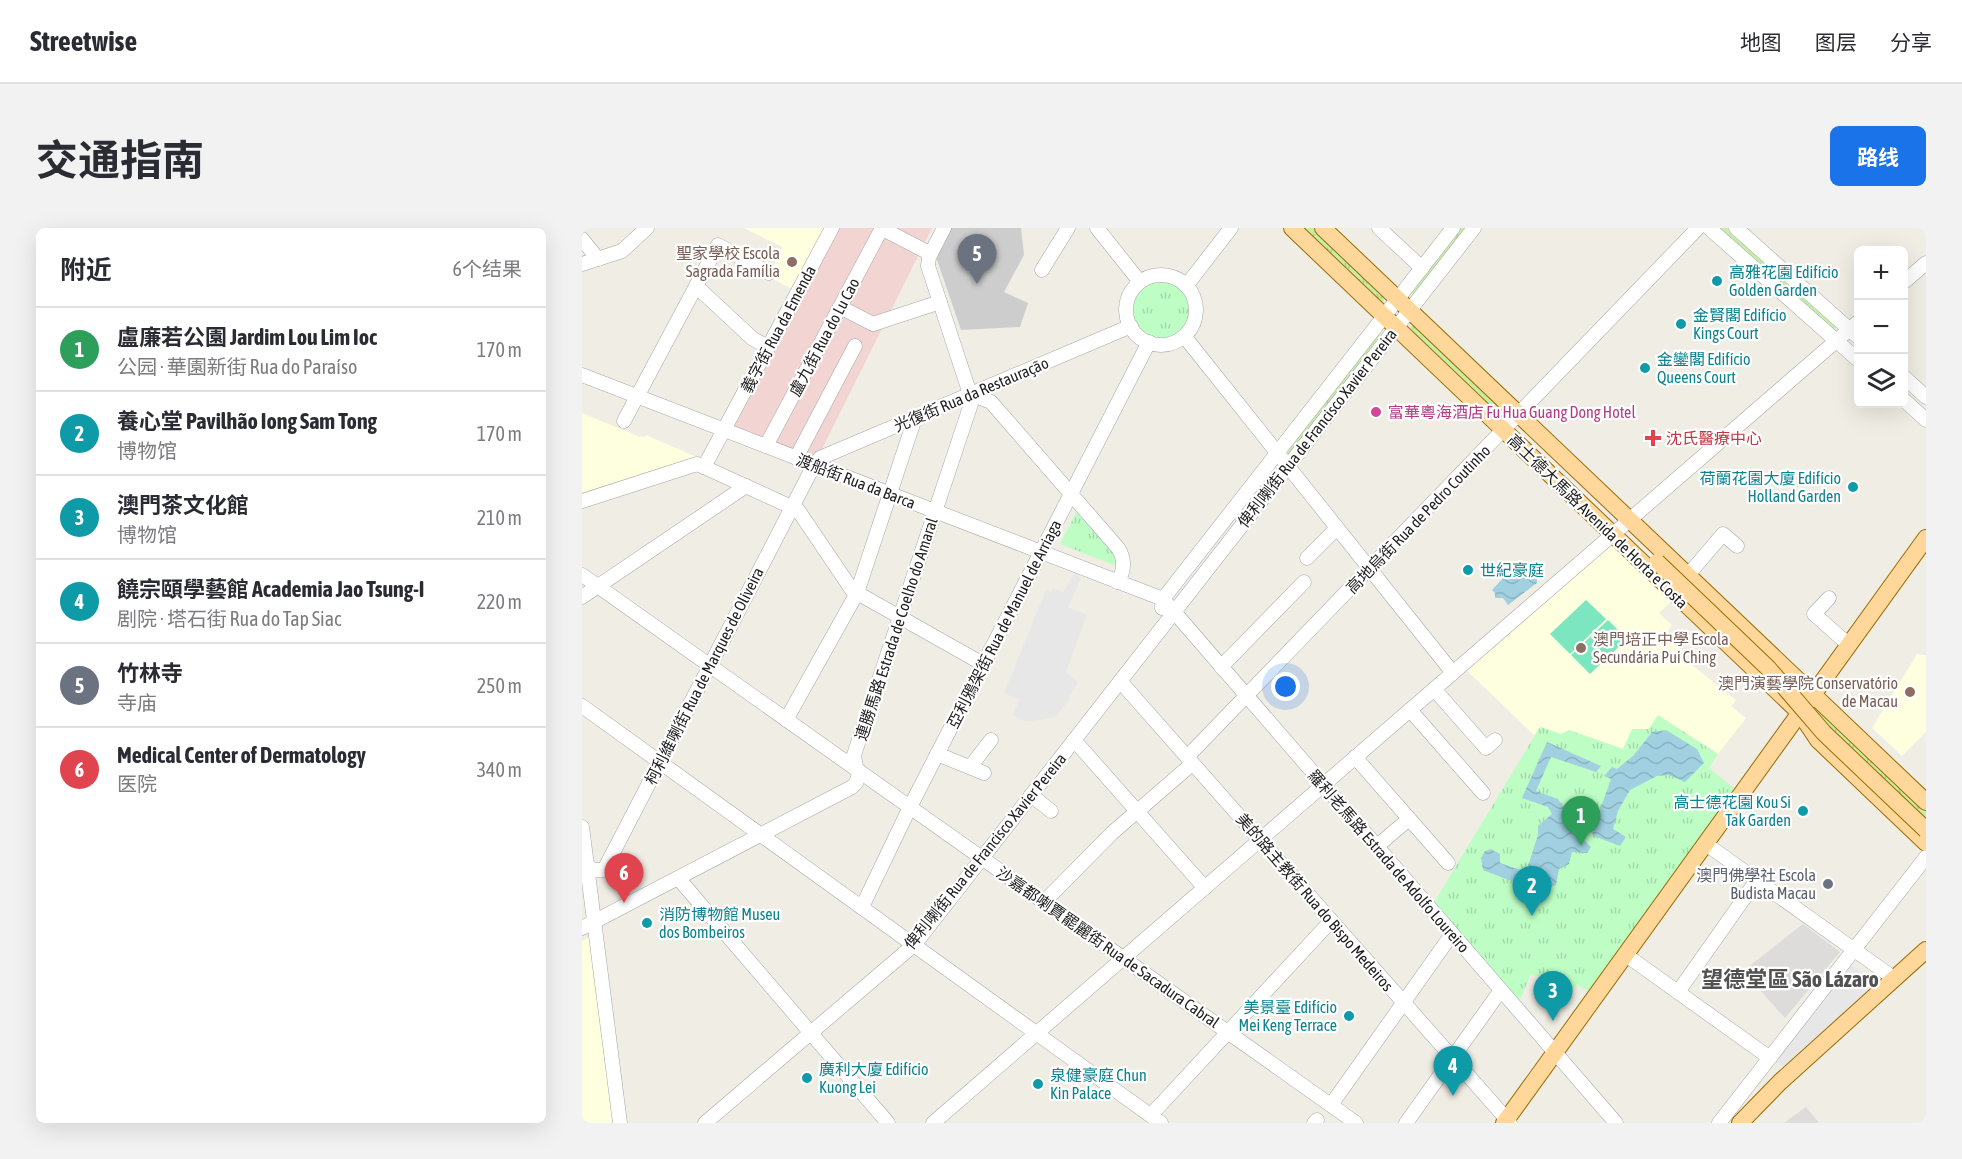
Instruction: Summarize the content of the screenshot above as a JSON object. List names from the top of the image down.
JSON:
{
  "streets": {
    "main road": ["高士德大馬路 Avenida de Horta e Costa"],
    "street": [
      "義字街 Rua da Emenda",
      "盧九街 Rua do Lu Cao",
      "光復街 Rua da Restauração",
      "俾利喇街 Rua de Francisco Xavier Pereira",
      "渡船街 Rua da Barca",
      "高地烏街 Rua de Pedro Coutinho",
      "亞利鴉架街 Rua de Manuel de Arriaga",
      "連勝馬路 Estrada de Coelho do Amaral",
      "柯利維喇街 Rua de Marques de Oliveira",
      "羅利老馬路 Estrada de Adolfo Loureiro",
      "美的路主教街 Rua do Bispo Medeiros",
      "沙嘉都喇賈罷麗街 Rua de Sacadura Cabral"
    ]
  },
  "crossings": [
    ["義字街 Rua da Emenda", "渡船街 Rua da Barca"],
    ["盧九街 Rua do Lu Cao", "渡船街 Rua da Barca"],
    ["光復街 Rua da Restauração", "渡船街 Rua da Barca"],
    ["光復街 Rua da Restauração", "亞利鴉架街 Rua de Manuel de Arriaga"],
    ["光復街 Rua da Restauração", "連勝馬路 Estrada de Coelho do Amaral"],
    ["光復街 Rua da Restauração", "柯利維喇街 Rua de Marques de Oliveira"],
    ["俾利喇街 Rua de Francisco Xavier Pereira", "渡船街 Rua da Barca"],
    ["俾利喇街 Rua de Francisco Xavier Pereira", "高士德大馬路 Avenida de Horta e Costa"],
    ["俾利喇街 Rua de Francisco Xavier Pereira", "羅利老馬路 Estrada de Adolfo Loureiro"],
    ["俾利喇街 Rua de Francisco Xavier Pereira", "美的路主教街 Rua do Bispo Medeiros"],
    ["俾利喇街 Rua de Francisco Xavier Pereira", "沙嘉都喇賈罷麗街 Rua de Sacadura Cabral"],
    ["渡船街 Rua da Barca", "亞利鴉架街 Rua de Manuel de Arriaga"],
    ["渡船街 Rua da Barca", "連勝馬路 Estrada de Coelho do Amaral"],
    ["渡船街 Rua da Barca", "柯利維喇街 Rua de Marques de Oliveira"],
    ["渡船街 Rua da Barca", "羅利老馬路 Estrada de Adolfo Loureiro"],
    ["高地烏街 Rua de Pedro Coutinho", "高士德大馬路 Avenida de Horta e Costa"],
    ["高地烏街 Rua de Pedro Coutinho", "羅利老馬路 Estrada de Adolfo Loureiro"],
    ["高地烏街 Rua de Pedro Coutinho", "美的路主教街 Rua do Bispo Medeiros"],
    ["高地烏街 Rua de Pedro Coutinho", "沙嘉都喇賈罷麗街 Rua de Sacadura Cabral"],
    ["亞利鴉架街 Rua de Manuel de Arriaga", "沙嘉都喇賈罷麗街 Rua de Sacadura Cabral"],
    ["連勝馬路 Estrada de Coelho do Amaral", "沙嘉都喇賈罷麗街 Rua de Sacadura Cabral"],
    ["柯利維喇街 Rua de Marques de Oliveira", "沙嘉都喇賈罷麗街 Rua de Sacadura Cabral"]
  ],
  "districts": ["望德堂區 São Lázaro"],
  "places": {
    "other": [
      "聖家學校 Escola Sagrada Família",
      "高雅花園 Edifício Golden Garden",
      "金賢閣 Edifício Kings Court",
      "金鑾閣 Edifício Queens Court",
      "富華粵海酒店 Fu Hua Guang Dong Hotel",
      "荷蘭花園大廈 Edifício Holland Garden",
      "世紀豪庭",
      "澳門培正中學 Escola Secundária Pui Ching",
      "澳門演藝學院 Conservatório de Macau",
      "高士德花園 Kou Si Tak Garden",
      "澳門佛學社 Escola Budista Macau",
      "消防博物館 Museu dos Bombeiros",
      "美景臺 Edifício Mei Keng Terrace",
      "廣利大廈 Edifício Kuong Lei",
      "泉健豪庭 Chun Kin Palace"
    ],
    "health": ["沈氏醫療中心"]
  },
  "page": {
    "header": "Streetwise",
    "nav": ["地图", "图层", "分享"],
    "title": "交通指南",
    "buttons": "路线",
    "heading": ["附近", "6个结果"],
    "pins": [
      "5",
      "1",
      "6",
      "2",
      "3",
      "4"
    ],
    "map_buttons": ["+", "−"],
    "list": [
      {
        "mark": "1",
        "name": "盧廉若公園 Jardim Lou Lim Ioc",
        "note": "公园 · 華園新街 Rua do Paraíso",
        "value": "170 m"
      },
      {
        "mark": "2",
        "name": "養心堂 Pavilhão Iong Sam Tong",
        "note": "博物馆",
        "value": "170 m"
      },
      {
        "mark": "3",
        "name": "澳門茶文化館",
        "note": "博物馆",
        "value": "210 m"
      },
      {
        "mark": "4",
        "name": "饒宗頤學藝館 Academia Jao Tsung-I",
        "note": "剧院 · 塔石街 Rua do Tap Siac",
        "value": "220 m"
      },
      {
        "mark": "5",
        "name": "竹林寺",
        "note": "寺庙",
        "value": "250 m"
      },
      {
        "mark": "6",
        "name": "Medical Center of Dermatology",
        "note": "医院",
        "value": "340 m"
      }
    ]
  }
}
